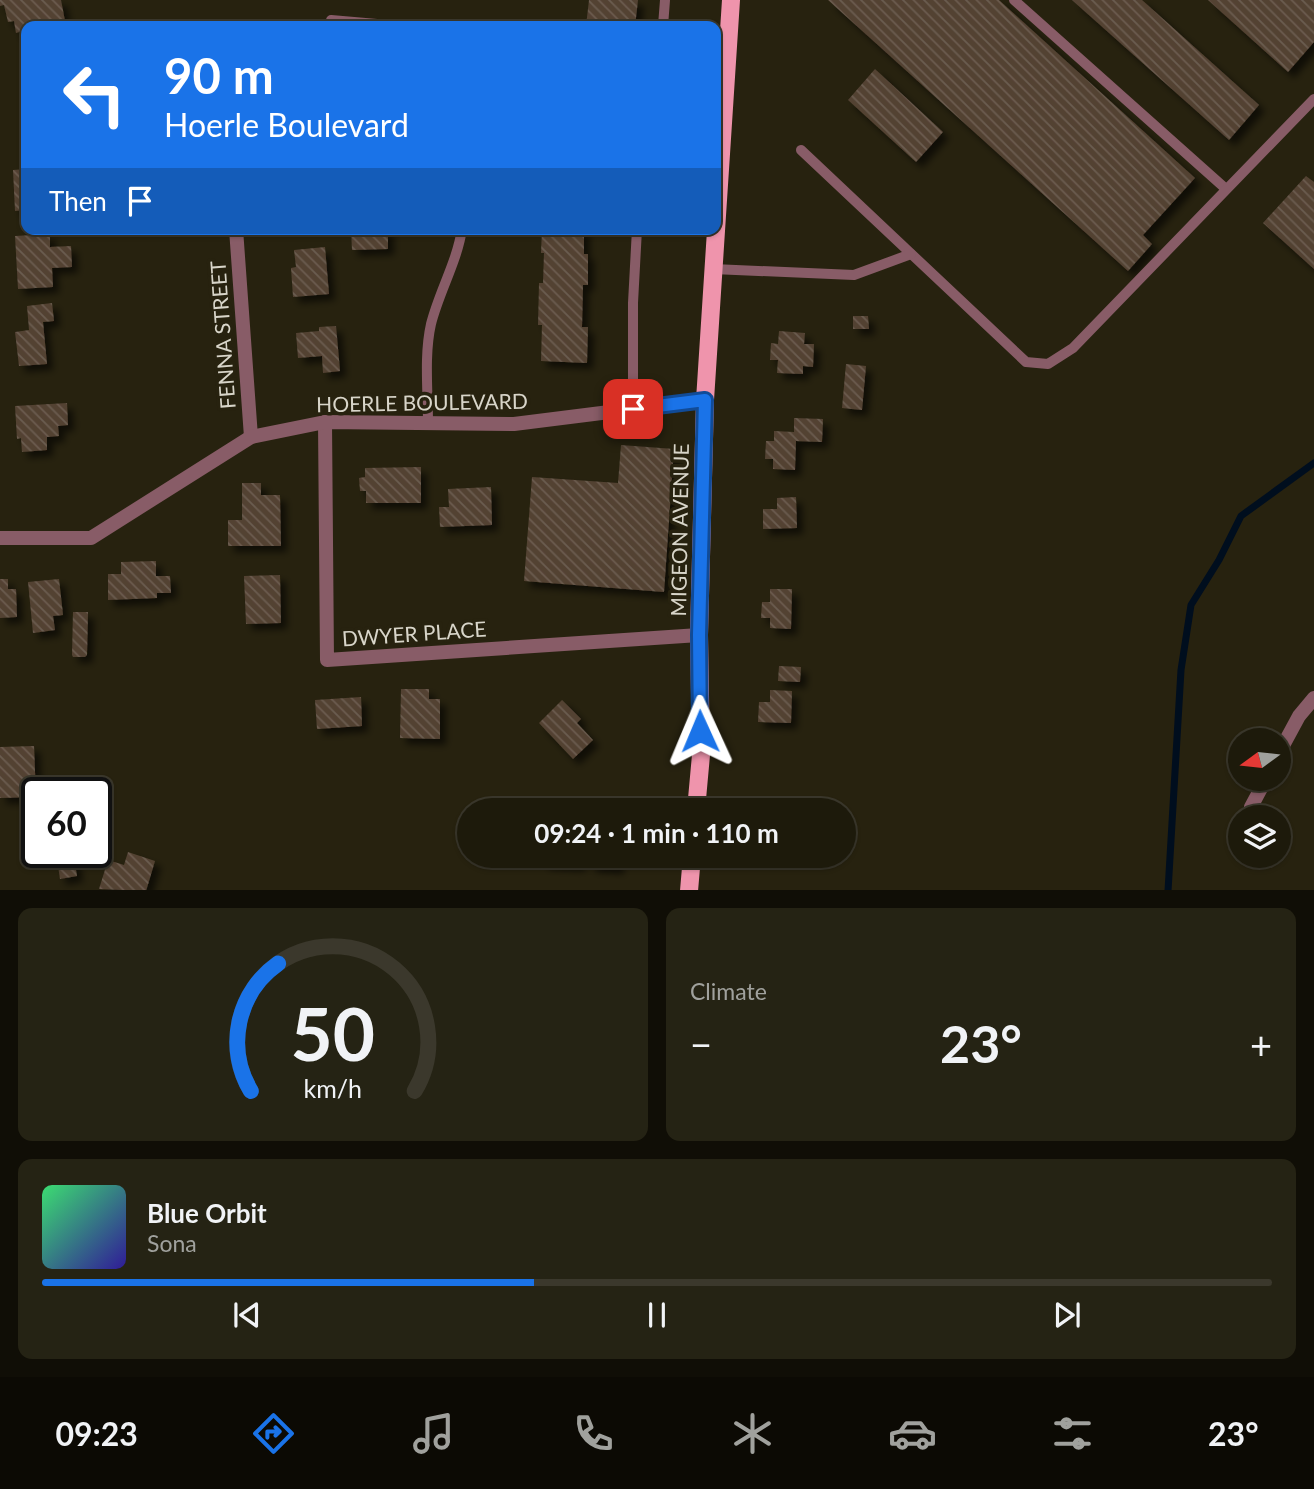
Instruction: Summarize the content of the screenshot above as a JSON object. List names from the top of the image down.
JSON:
{
  "streets": {
    "main road": ["MIGEON AVENUE"],
    "street": ["FENNA STREET", "HOERLE BOULEVARD", "DWYER PLACE"]
  },
  "crossings": [
    ["FENNA STREET", "HOERLE BOULEVARD"],
    ["HOERLE BOULEVARD", "MIGEON AVENUE"],
    ["HOERLE BOULEVARD", "DWYER PLACE"],
    ["MIGEON AVENUE", "DWYER PLACE"]
  ],
  "north": "left",
  "page": {
    "turn": ["90 m", "Hoerle Boulevard"],
    "then": "Then",
    "limit": "60",
    "trip": "09:24 · 1 min · 110 m",
    "tile": "Climate",
    "heat": ["−", "23°", "+"],
    "song": ["Blue Orbit", "Sona"],
    "tabs": ["09:23", "23°"],
    "gauge": ["50", "km/h"]
  }
}
